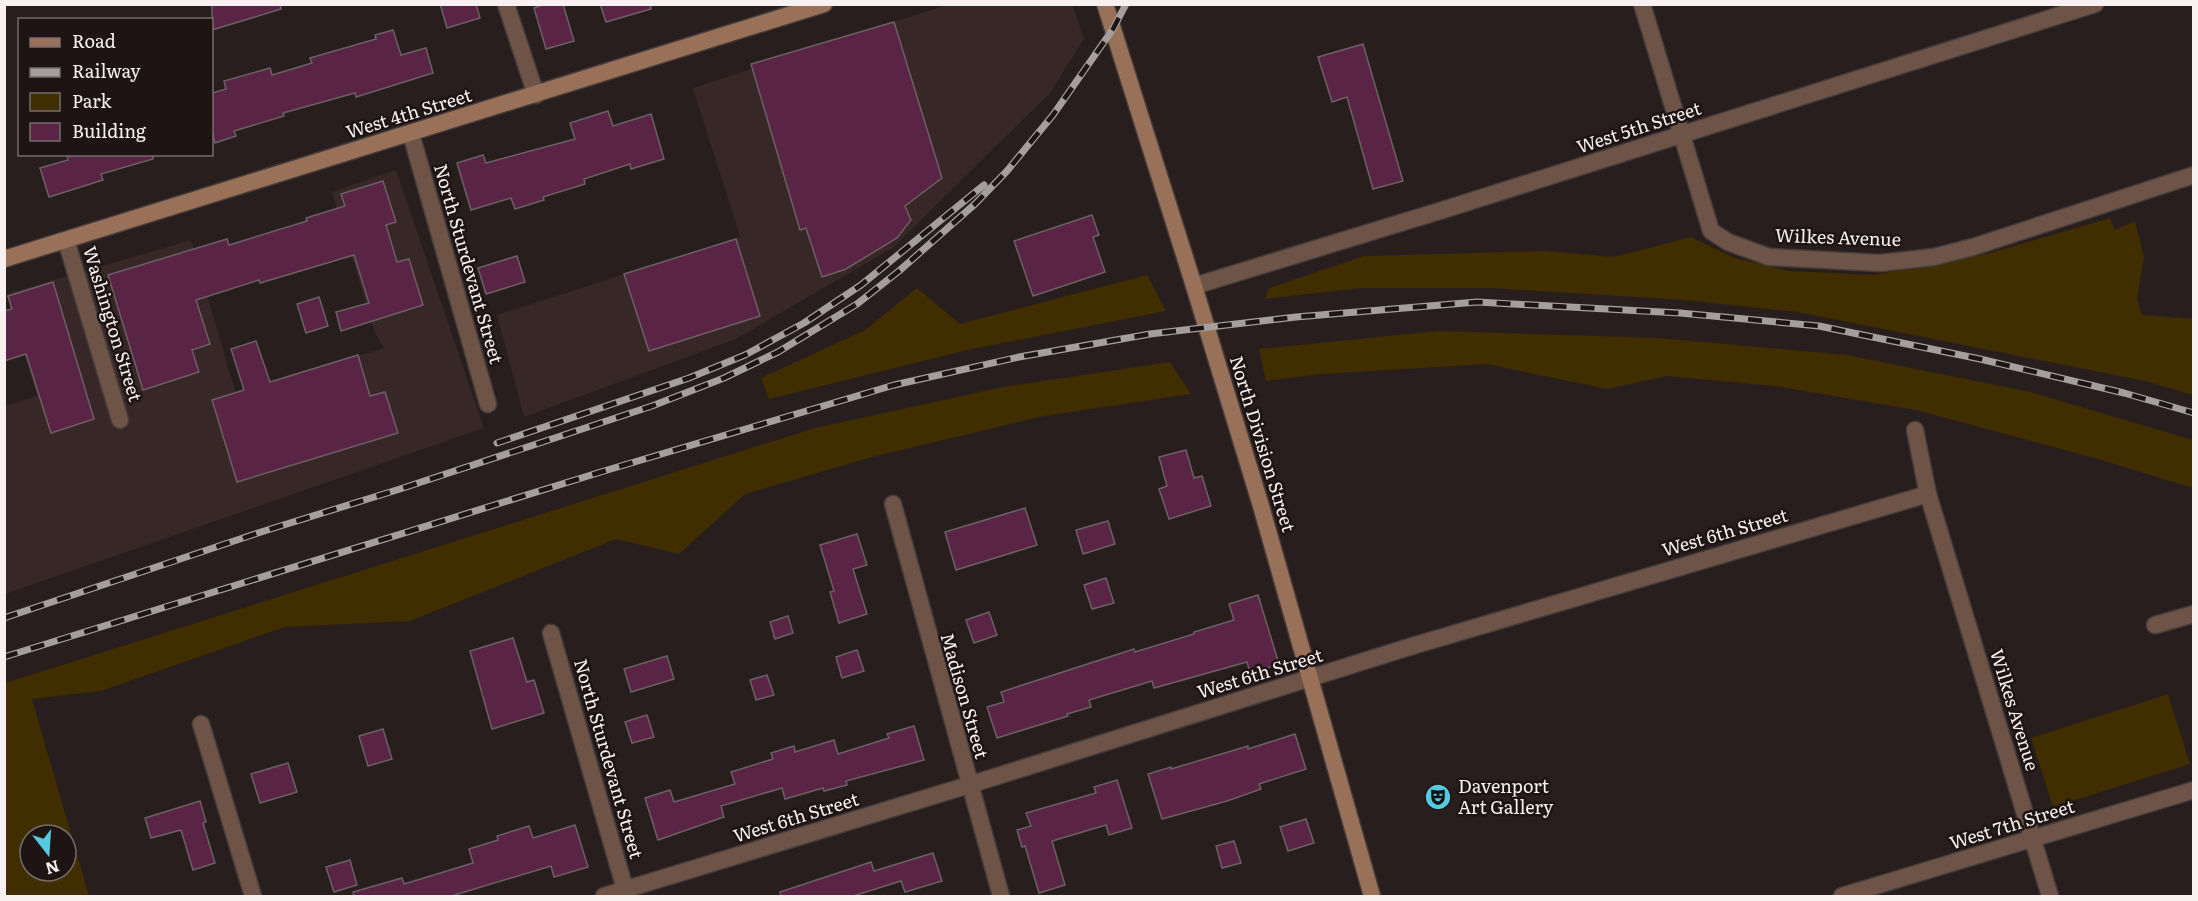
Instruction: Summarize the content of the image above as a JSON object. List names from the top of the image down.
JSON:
{
  "streets": {
    "main road": ["West 4th Street", "North Division Street"],
    "street": [
      "West 5th Street",
      "Wilkes Avenue",
      "North Sturdevant Street",
      "Washington Street",
      "West 6th Street",
      "Madison Street",
      "West 7th Street"
    ]
  },
  "crossings": [
    ["West 4th Street", "North Sturdevant Street"],
    ["West 4th Street", "Washington Street"],
    ["West 5th Street", "Wilkes Avenue"],
    ["West 5th Street", "North Division Street"],
    ["Wilkes Avenue", "West 6th Street"],
    ["Wilkes Avenue", "West 7th Street"],
    ["North Sturdevant Street", "West 6th Street"],
    ["North Division Street", "West 6th Street"],
    ["West 6th Street", "Madison Street"]
  ],
  "places": {
    "theatre": ["Davenport Art Gallery"]
  },
  "legend": [
    "Road",
    "Railway",
    "Park",
    "Building"
  ],
  "north": "bottom"
}
